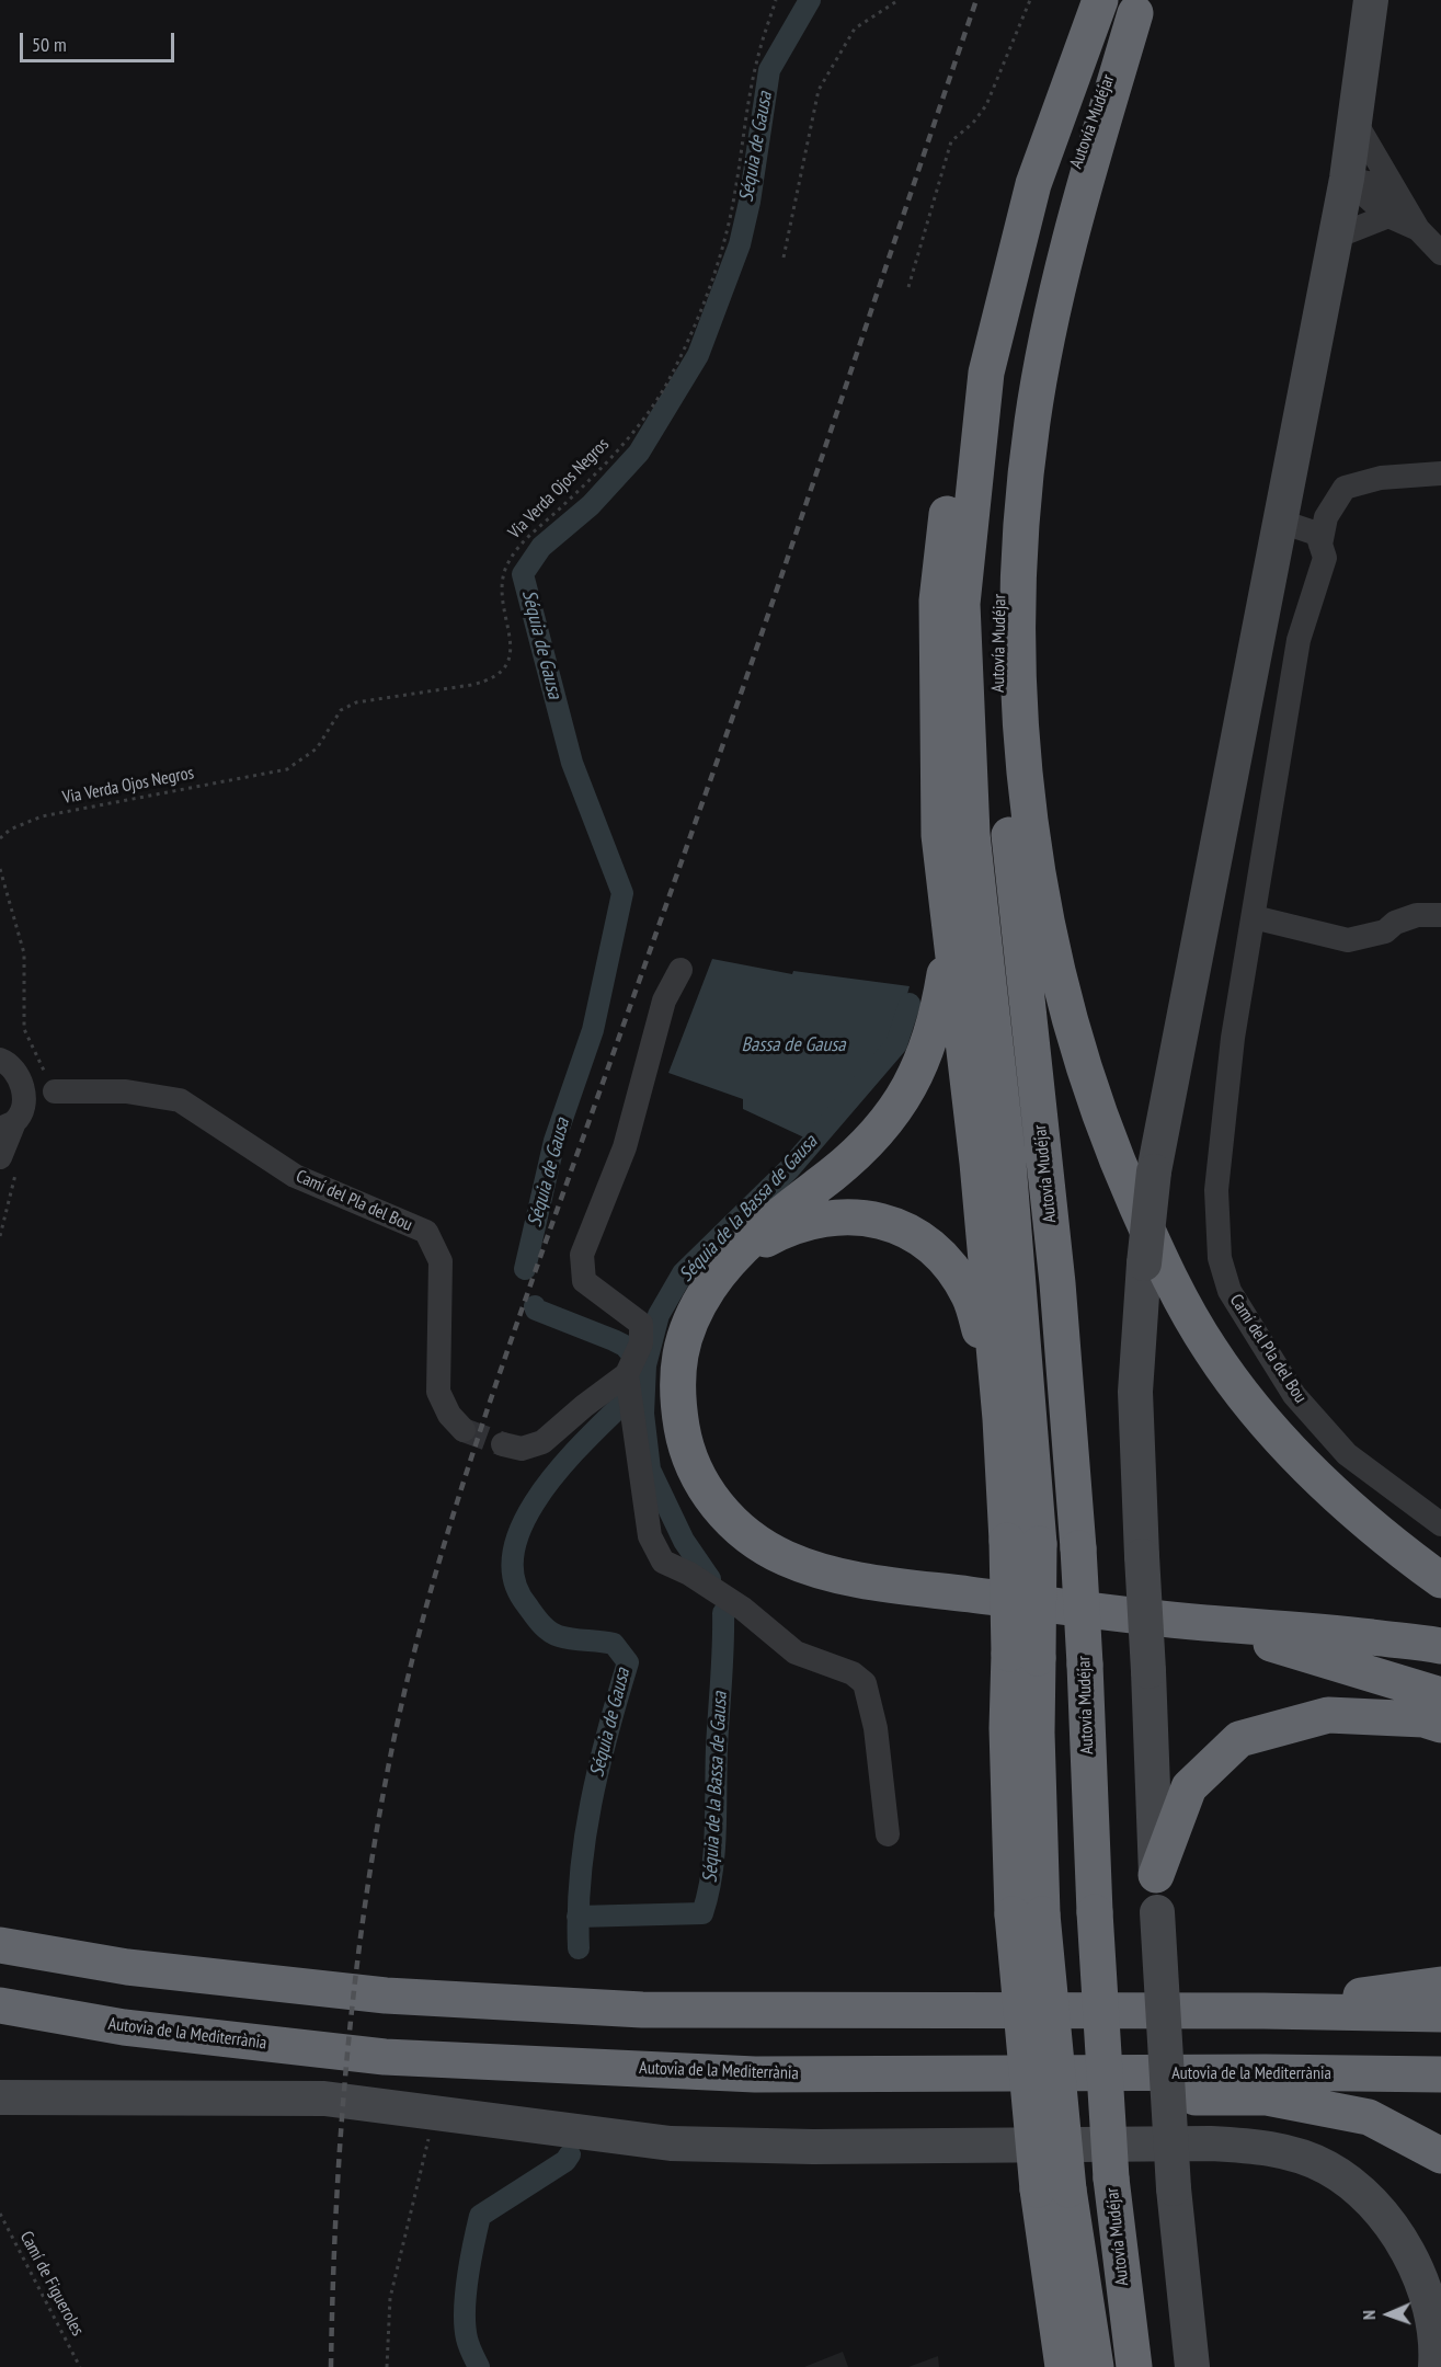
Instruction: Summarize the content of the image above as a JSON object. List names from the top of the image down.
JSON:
{
  "streets": {
    "highway": ["Autovía Mudéjar", "Autovia de la Mediterrània"],
    "street": ["Camí del Pla del Bou"],
    "path": ["Via Verda Ojos Negros", "Camí de Figueroles"]
  },
  "water": ["Séquia de Gausa", "Bassa de Gausa", "Séquia de la Bassa de Gausa"],
  "scale_bar": "50 m",
  "north": "left"
}
